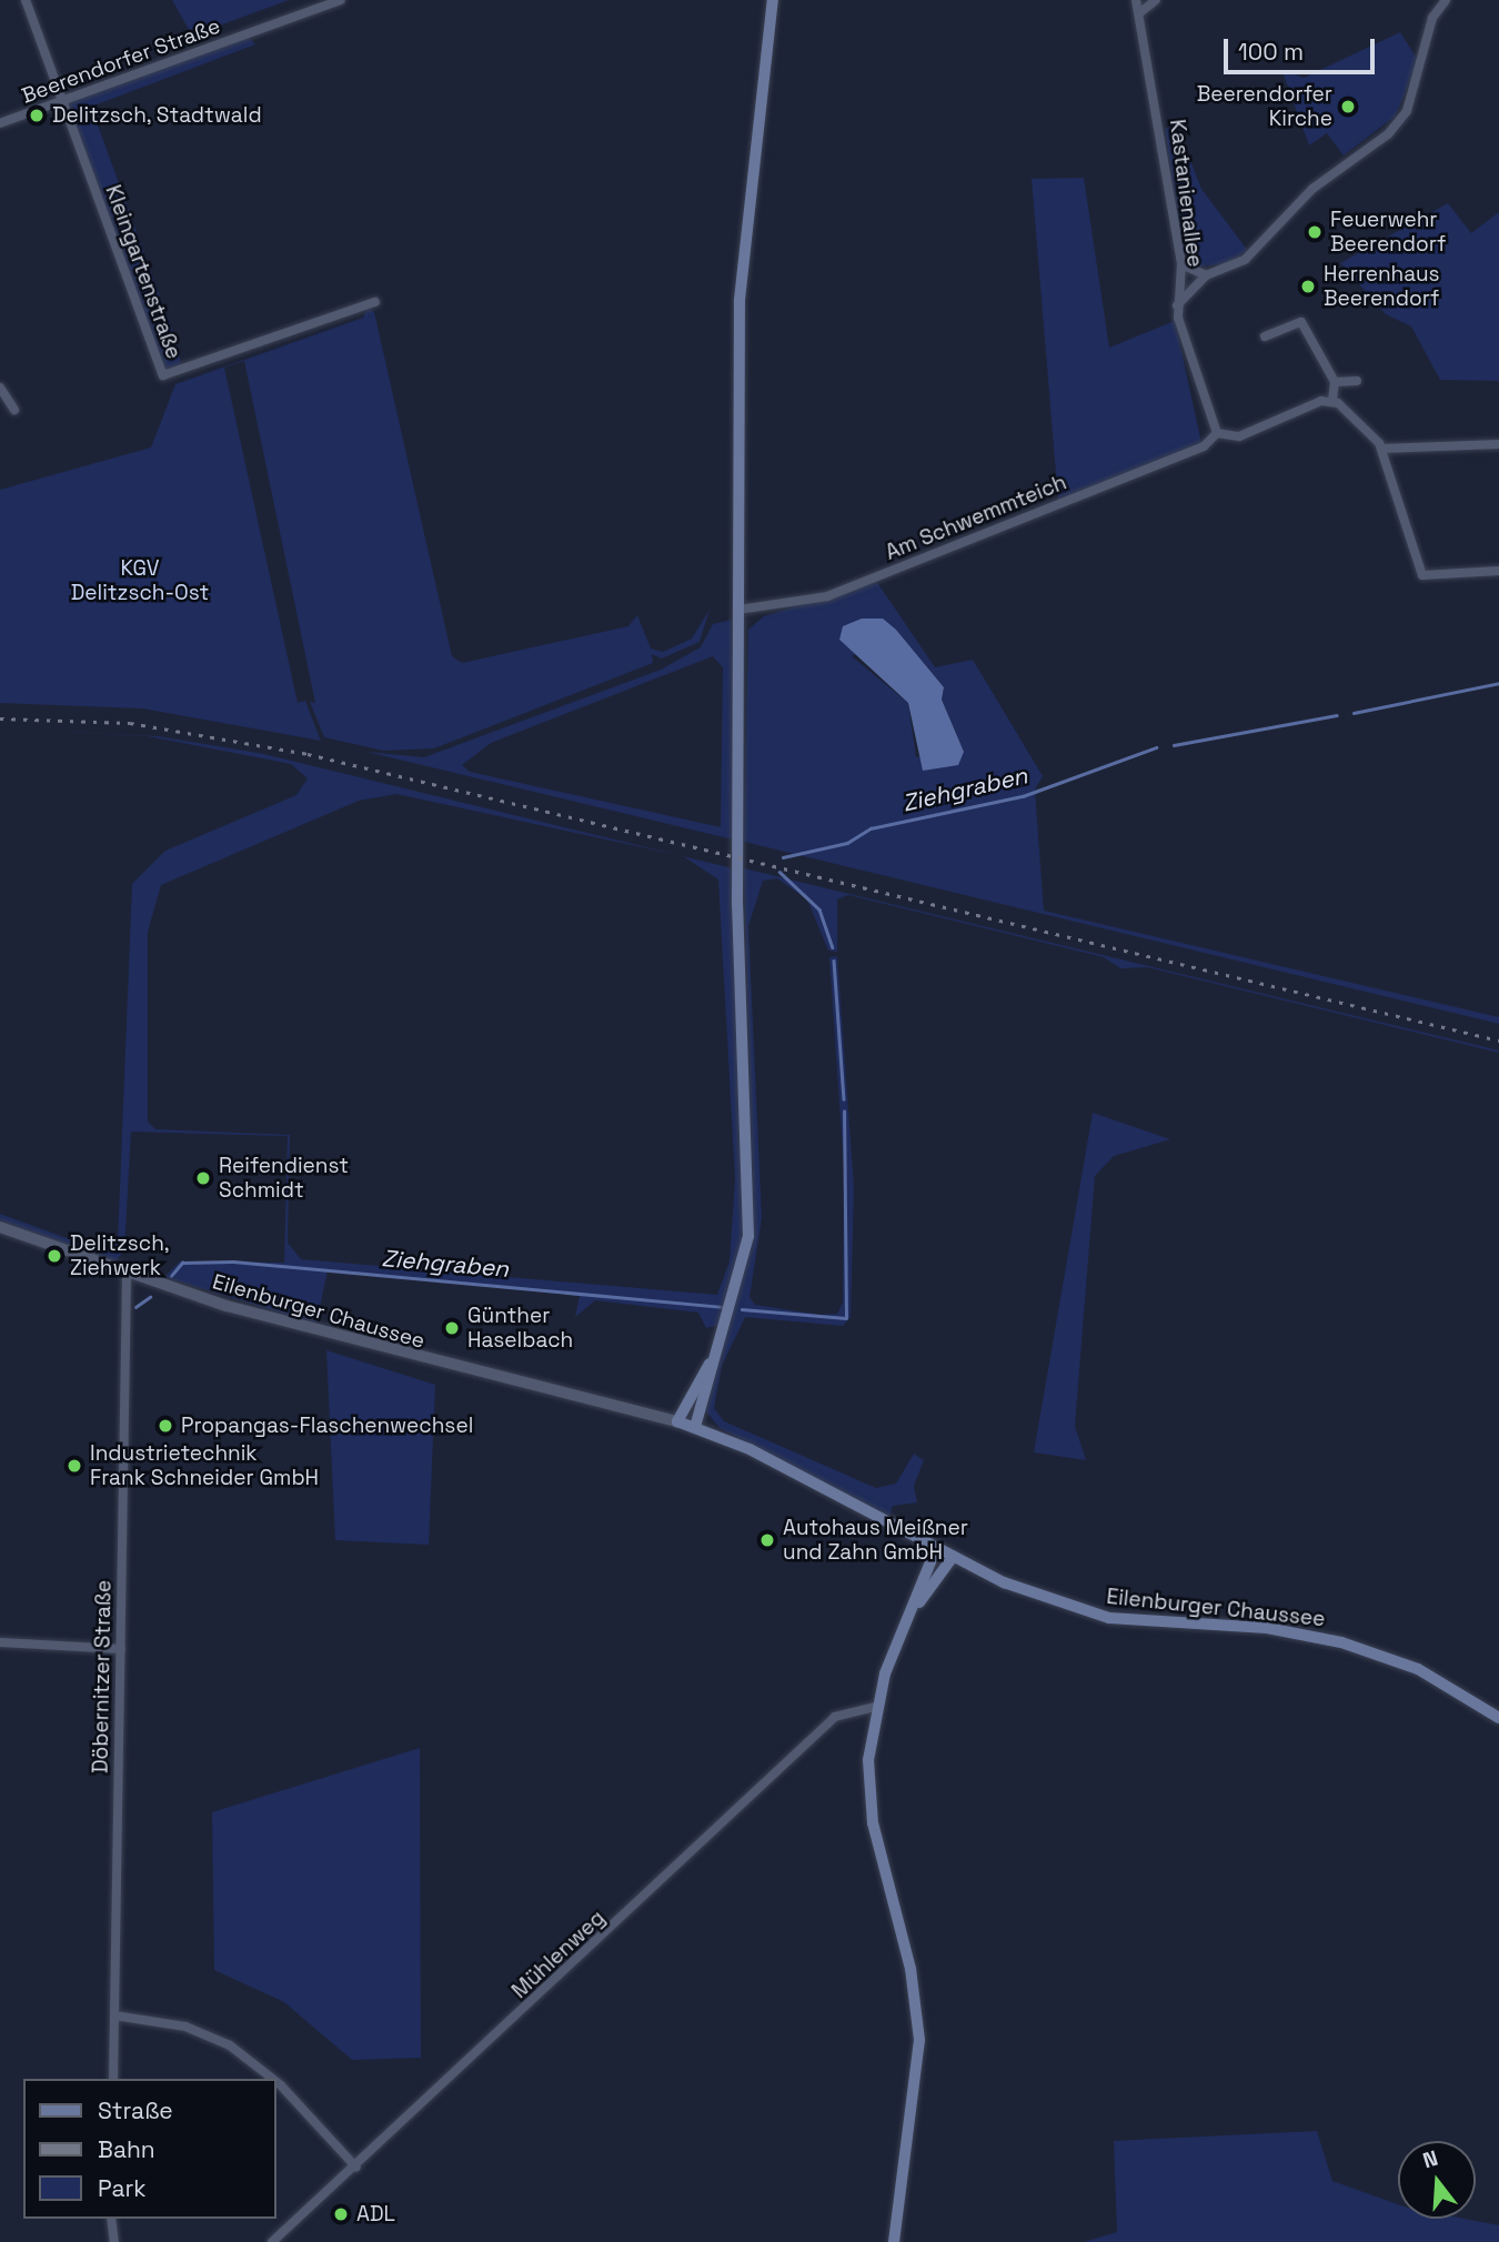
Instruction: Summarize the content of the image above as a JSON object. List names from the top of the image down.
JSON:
{
  "streets": {
    "main road": ["Eilenburger Chaussee"],
    "street": [
      "Beerendorfer Straße",
      "Kastanienallee",
      "Kleingartenstraße",
      "Am Schwemmteich",
      "Döbernitzer Straße",
      "Mühlenweg"
    ]
  },
  "crossings": [
    ["Beerendorfer Straße", "Kleingartenstraße"],
    ["Kastanienallee", "Am Schwemmteich"],
    ["Eilenburger Chaussee", "Döbernitzer Straße"]
  ],
  "water": ["Ziehgraben"],
  "parks": ["KGV Delitzsch-Ost"],
  "places": [
    "Beerendorfer Kirche",
    "Delitzsch, Stadtwald",
    "Feuerwehr Beerendorf",
    "Herrenhaus Beerendorf",
    "Reifendienst Schmidt",
    "Delitzsch, Ziehwerk",
    "Günther Haselbach",
    "Propangas-Flaschenwechsel",
    "Industrietechnik Frank Schneider GmbH",
    "Autohaus Meißner und Zahn GmbH",
    "ADL"
  ],
  "legend": ["Straße", "Bahn", "Park"],
  "scale_bar": "100 m",
  "north": "top"
}
